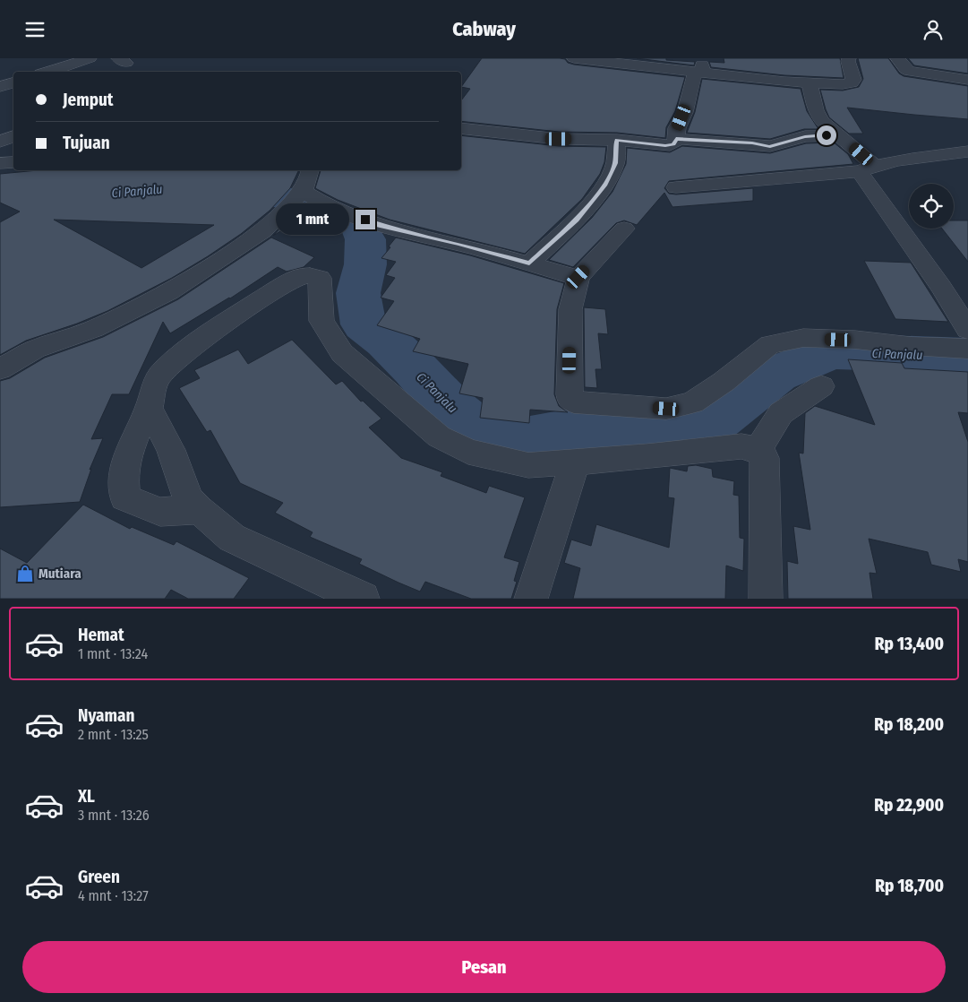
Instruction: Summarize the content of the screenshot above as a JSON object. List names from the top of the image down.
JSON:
{
  "water": ["Ci Panjalu"],
  "places": {
    "shop": ["Mutiara"]
  },
  "page": {
    "header": "Cabway",
    "banner": ["Jemput", "Tujuan"],
    "bubble": "1 mnt",
    "list": [
      {
        "name": "Hemat",
        "note": "1 mnt · 13:24",
        "value": "Rp 13,400"
      },
      {
        "name": "Nyaman",
        "note": "2 mnt · 13:25",
        "value": "Rp 18,200"
      },
      {
        "name": "XL",
        "note": "3 mnt · 13:26",
        "value": "Rp 22,900"
      },
      {
        "name": "Green",
        "note": "4 mnt · 13:27",
        "value": "Rp 18,700"
      }
    ],
    "buttons": "Pesan"
  }
}
